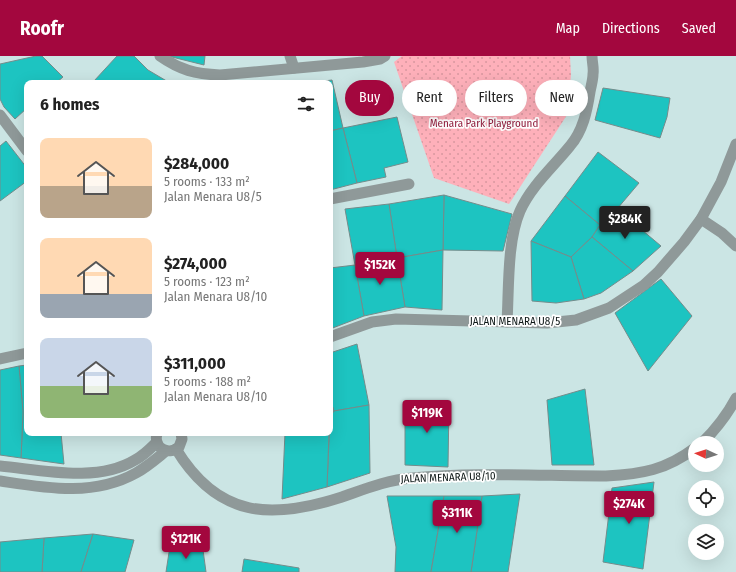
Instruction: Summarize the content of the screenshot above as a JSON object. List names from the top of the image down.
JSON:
{
  "streets": {
    "street": ["JALAN MENARA U8/5", "JALAN MENARA U8/10"]
  },
  "parks": ["Menara Park Playground"],
  "north": "left",
  "page": {
    "header": "Roofr",
    "nav": ["Map", "Directions", "Saved"],
    "chip": [
      "Buy",
      "Rent",
      "Filters",
      "New"
    ],
    "heading": "6 homes",
    "list": [
      {
        "name": "$284,000",
        "note": "5 rooms · 133 m² · Jalan Menara U8/5"
      },
      {
        "name": "$274,000",
        "note": "5 rooms · 123 m² · Jalan Menara U8/10"
      },
      {
        "name": "$311,000",
        "note": "5 rooms · 188 m² · Jalan Menara U8/10"
      }
    ],
    "price": [
      "$284K",
      "$152K",
      "$119K",
      "$274K",
      "$311K",
      "$121K"
    ]
  }
}
